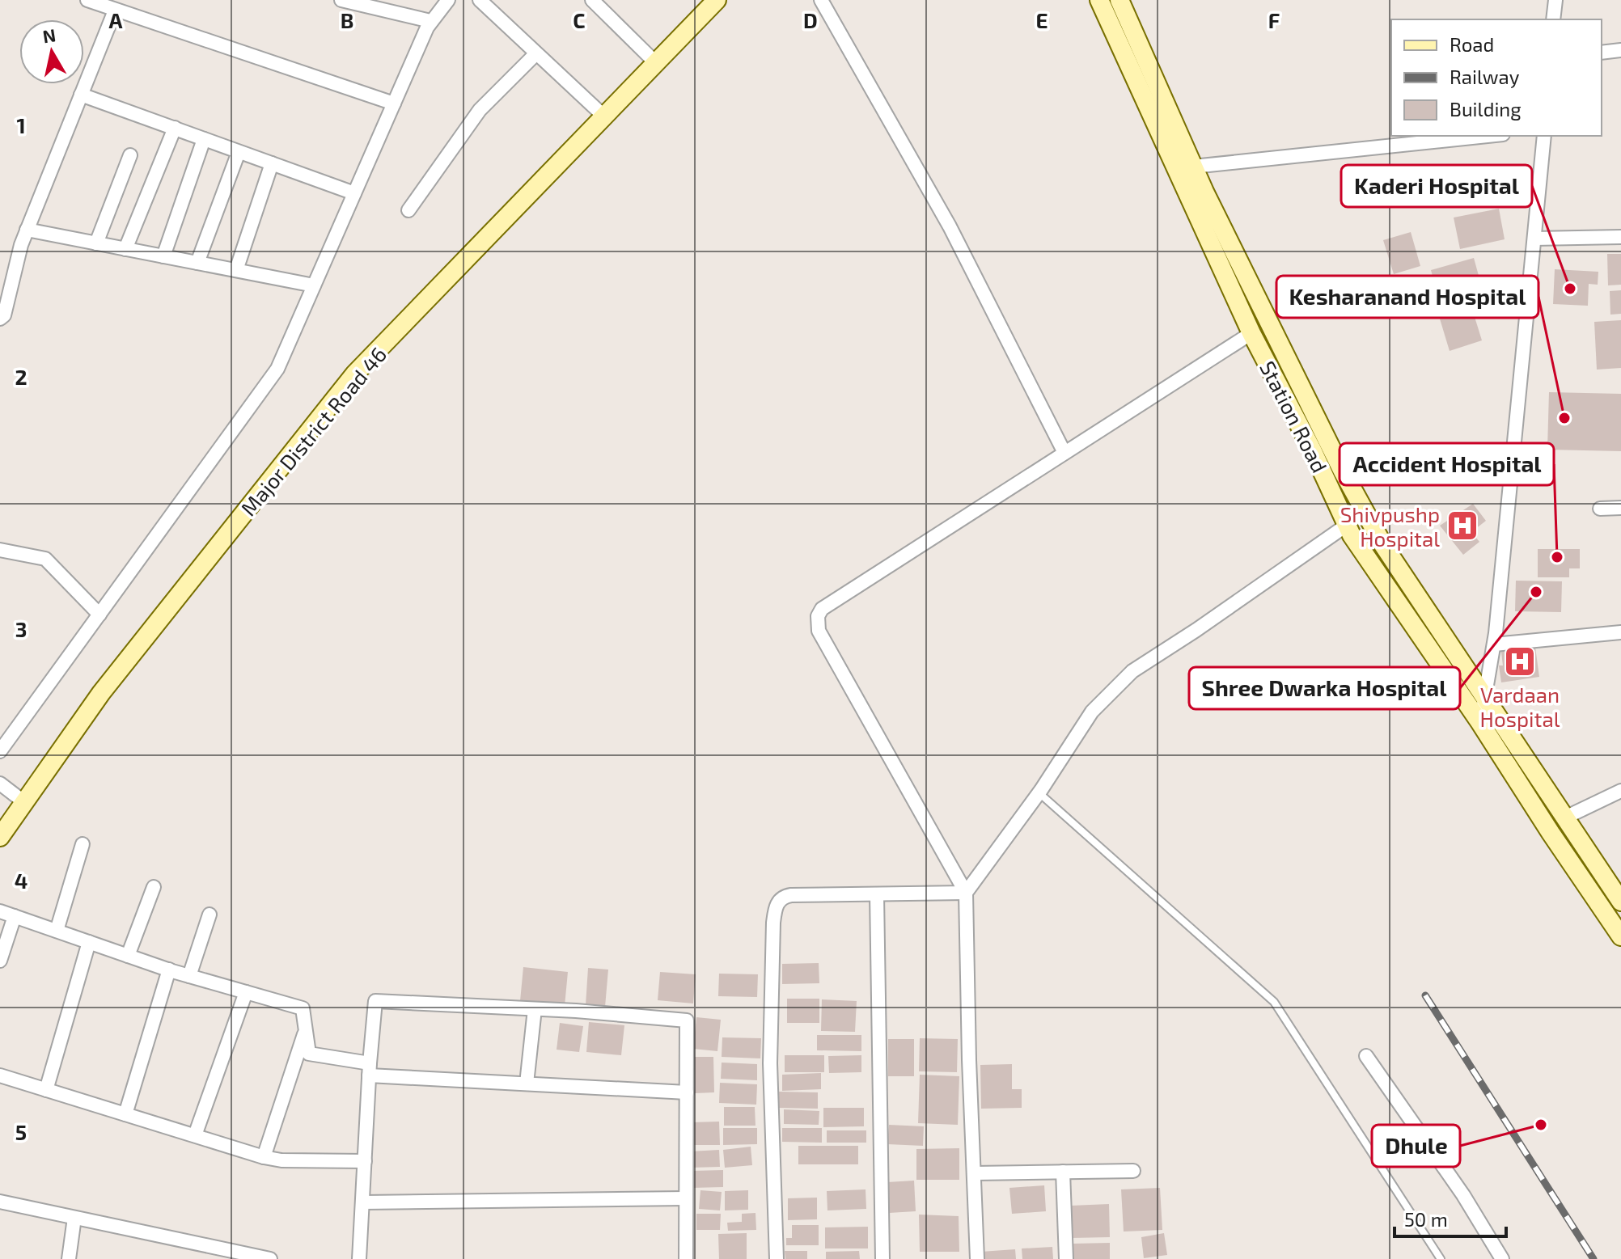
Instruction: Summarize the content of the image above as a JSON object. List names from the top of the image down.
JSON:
{
  "streets": {
    "main road": ["Station Road", "Major District Road 46"]
  },
  "places": {
    "other": [
      "Kaderi Hospital",
      "Kesharanand Hospital",
      "Accident Hospital",
      "Shree Dwarka Hospital",
      "Dhule"
    ],
    "hospital": ["Shivpushp Hospital", "Vardaan Hospital"]
  },
  "legend": ["Road", "Railway", "Building"],
  "scale_bar": "50 m",
  "north": "top",
  "grid": {
    "columns": [
      "A",
      "B",
      "C",
      "D",
      "E",
      "F"
    ],
    "rows": [
      "1",
      "2",
      "3",
      "4",
      "5"
    ]
  }
}
